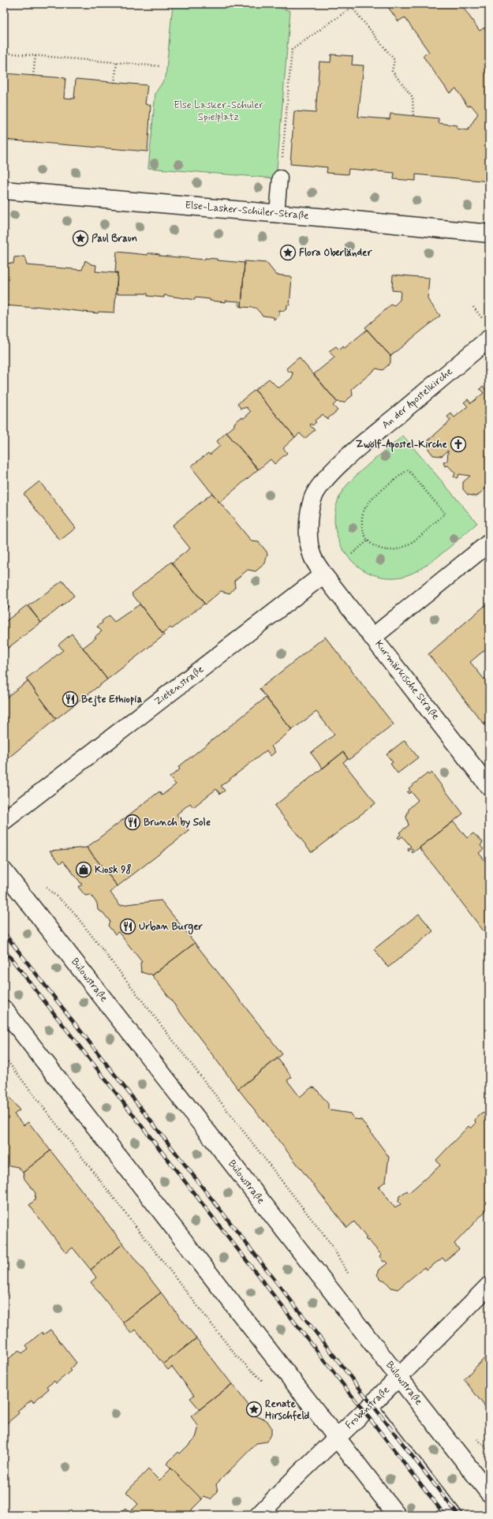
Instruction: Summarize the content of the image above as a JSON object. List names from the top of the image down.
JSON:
{
  "streets": {
    "street": [
      "Else-Lasker-Schüler-Straße",
      "An der Apostelkirche",
      "Kurmärkische Straße",
      "Zietenstraße",
      "Bülowstraße",
      "Frobenstraße"
    ]
  },
  "crossings": [
    ["An der Apostelkirche", "Kurmärkische Straße"],
    ["An der Apostelkirche", "Zietenstraße"],
    ["Kurmärkische Straße", "Zietenstraße"],
    ["Bülowstraße", "Frobenstraße"]
  ],
  "parks": ["Else Lasker-Schüler Spielplatz"],
  "places": {
    "place": ["Paul Braun", "Flora Oberländer", "Renate Hirschfeld"],
    "church": ["Zwölf-Apostel-Kirche"],
    "restaurant": ["Bejte Ethiopia", "Brunch by Sole", "Urban Burger"],
    "shop": ["Kiosk 98"]
  }
}
